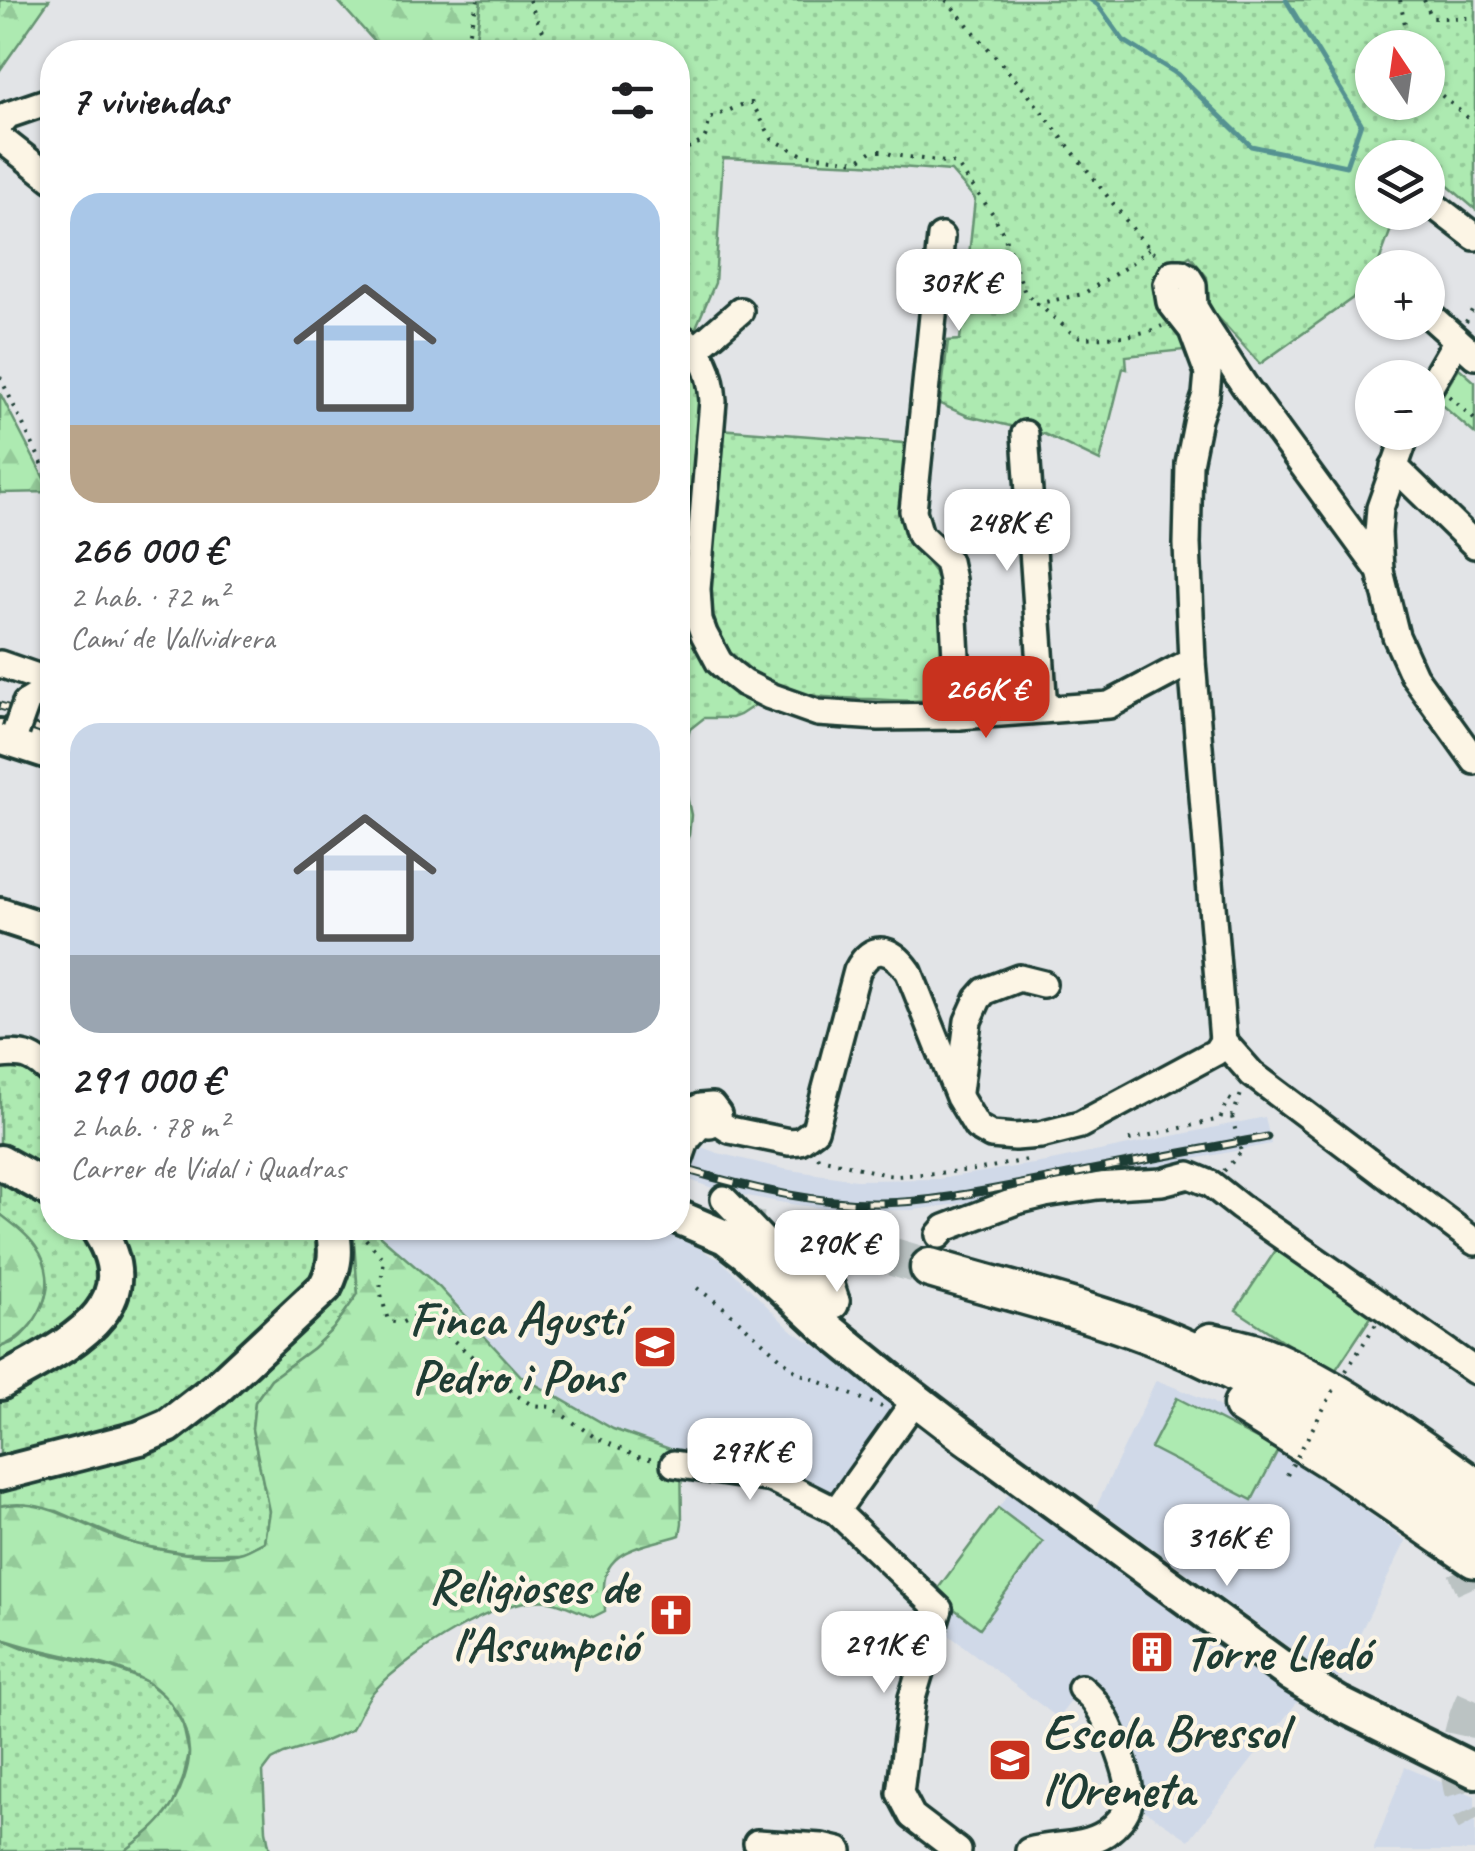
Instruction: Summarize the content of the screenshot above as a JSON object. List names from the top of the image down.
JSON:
{
  "places": {
    "school or university": ["Finca Agustí Pedro i Pons", "Escola Bressol l'Oreneta"],
    "church": ["Religioses de l'Assumpció"],
    "building": ["Torre Lledó"]
  },
  "north": "top",
  "page": {
    "map_buttons": ["+", "−"],
    "heading": "7 viviendas",
    "list": [
      {
        "name": "266 000 €",
        "note": "2 hab. · 72 m² · Camí de Vallvidrera"
      },
      {
        "name": "291 000 €",
        "note": "2 hab. · 78 m² · Carrer de Vidal i Quadras"
      }
    ],
    "price": [
      "307K €",
      "248K €",
      "266K €",
      "290K €",
      "297K €",
      "316K €",
      "291K €"
    ]
  }
}
